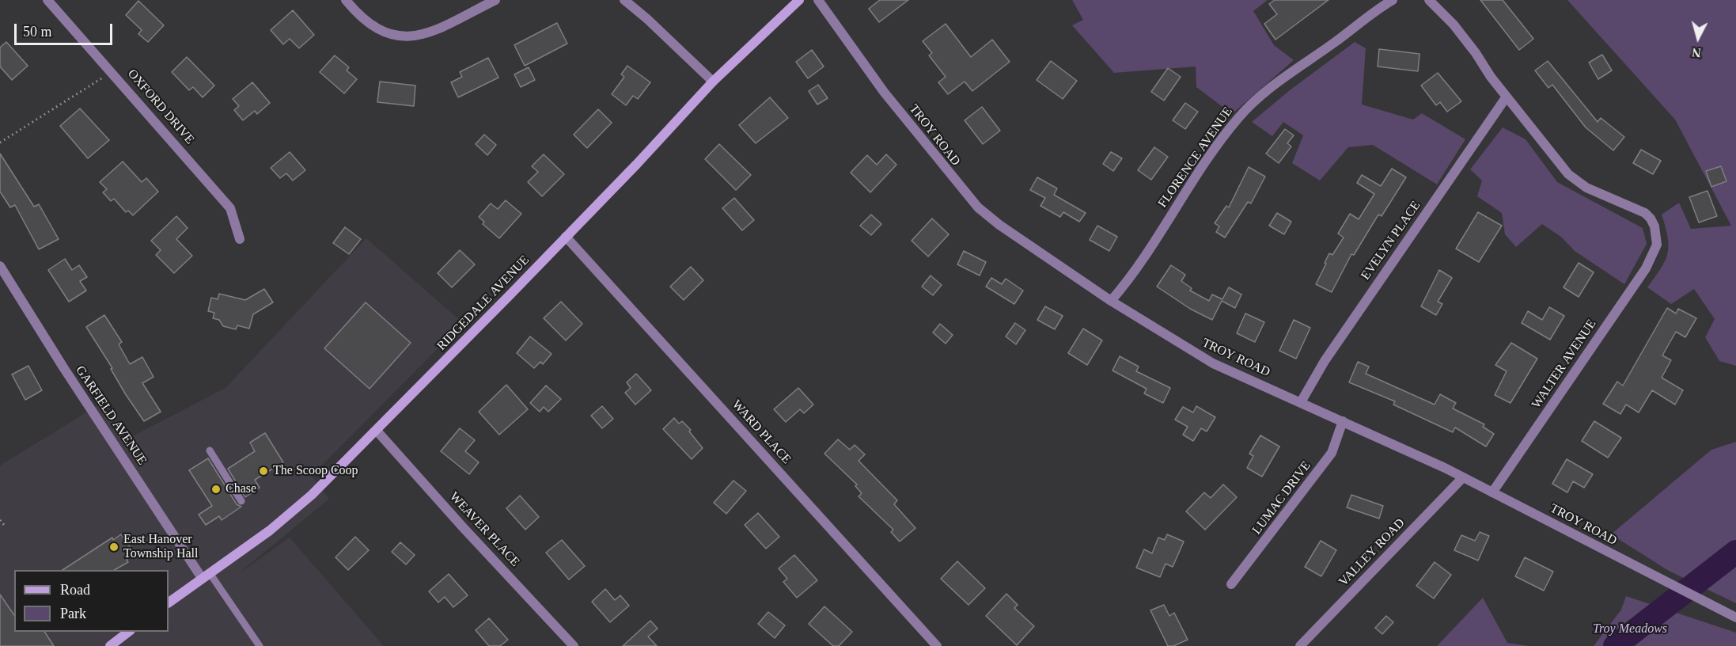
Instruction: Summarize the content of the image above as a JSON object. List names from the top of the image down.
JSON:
{
  "streets": {
    "main road": ["RIDGEDALE AVENUE"],
    "street": [
      "OXFORD DRIVE",
      "TROY ROAD",
      "FLORENCE AVENUE",
      "EVELYN PLACE",
      "WALTER AVENUE",
      "GARFIELD AVENUE",
      "WARD PLACE",
      "LUMAC DRIVE",
      "WEAVER PLACE",
      "VALLEY ROAD"
    ]
  },
  "crossings": [
    ["TROY ROAD", "FLORENCE AVENUE"],
    ["TROY ROAD", "EVELYN PLACE"],
    ["TROY ROAD", "WALTER AVENUE"],
    ["TROY ROAD", "LUMAC DRIVE"],
    ["TROY ROAD", "VALLEY ROAD"],
    ["EVELYN PLACE", "WALTER AVENUE"],
    ["RIDGEDALE AVENUE", "GARFIELD AVENUE"],
    ["RIDGEDALE AVENUE", "WARD PLACE"],
    ["RIDGEDALE AVENUE", "WEAVER PLACE"]
  ],
  "parks": ["Troy Meadows"],
  "places": ["The Scoop Coop", "Chase", "East Hanover Township Hall"],
  "legend": ["Road", "Park"],
  "scale_bar": "50 m",
  "north": "bottom"
}
